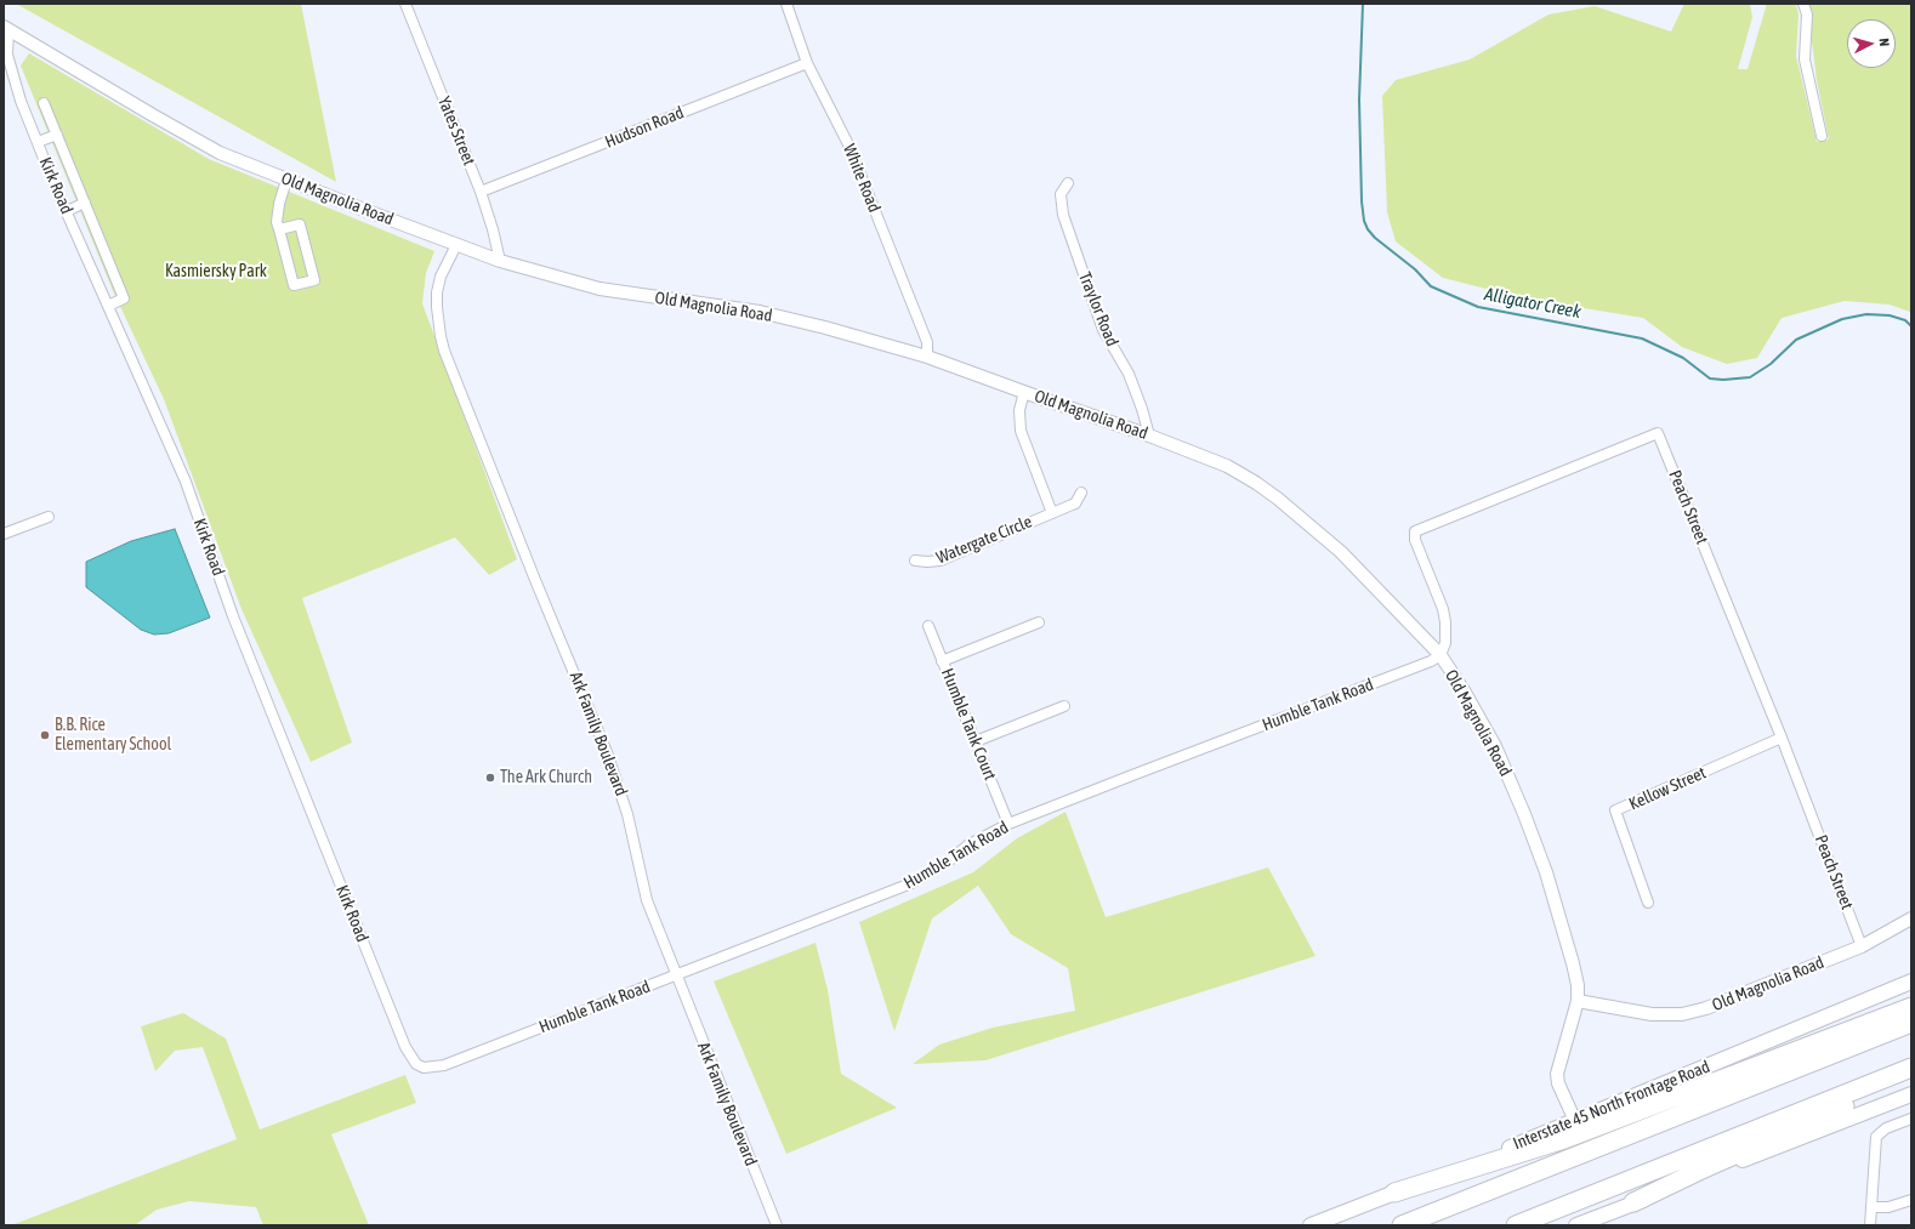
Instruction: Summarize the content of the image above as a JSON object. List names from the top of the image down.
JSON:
{
  "streets": {
    "main road": ["Interstate 45 North Frontage Road"],
    "street": [
      "Hudson Road",
      "Yates Street",
      "White Road",
      "Kirk Road",
      "Old Magnolia Road",
      "Traylor Road",
      "Peach Street",
      "Watergate Circle",
      "Humble Tank Road",
      "Humble Tank Court",
      "Ark Family Boulevard",
      "Kellow Street"
    ]
  },
  "crossings": [
    ["Hudson Road", "Yates Street"],
    ["Hudson Road", "White Road"],
    ["Yates Street", "Old Magnolia Road"],
    ["White Road", "Old Magnolia Road"],
    ["Kirk Road", "Old Magnolia Road"],
    ["Kirk Road", "Humble Tank Road"],
    ["Old Magnolia Road", "Traylor Road"],
    ["Old Magnolia Road", "Peach Street"],
    ["Old Magnolia Road", "Watergate Circle"],
    ["Old Magnolia Road", "Humble Tank Road"],
    ["Old Magnolia Road", "Ark Family Boulevard"],
    ["Peach Street", "Humble Tank Road"],
    ["Peach Street", "Kellow Street"],
    ["Humble Tank Road", "Humble Tank Court"],
    ["Humble Tank Road", "Ark Family Boulevard"]
  ],
  "water": ["Alligator Creek"],
  "parks": ["Kasmiersky Park"],
  "places": ["B.B. Rice Elementary School", "The Ark Church"],
  "north": "right"
}
